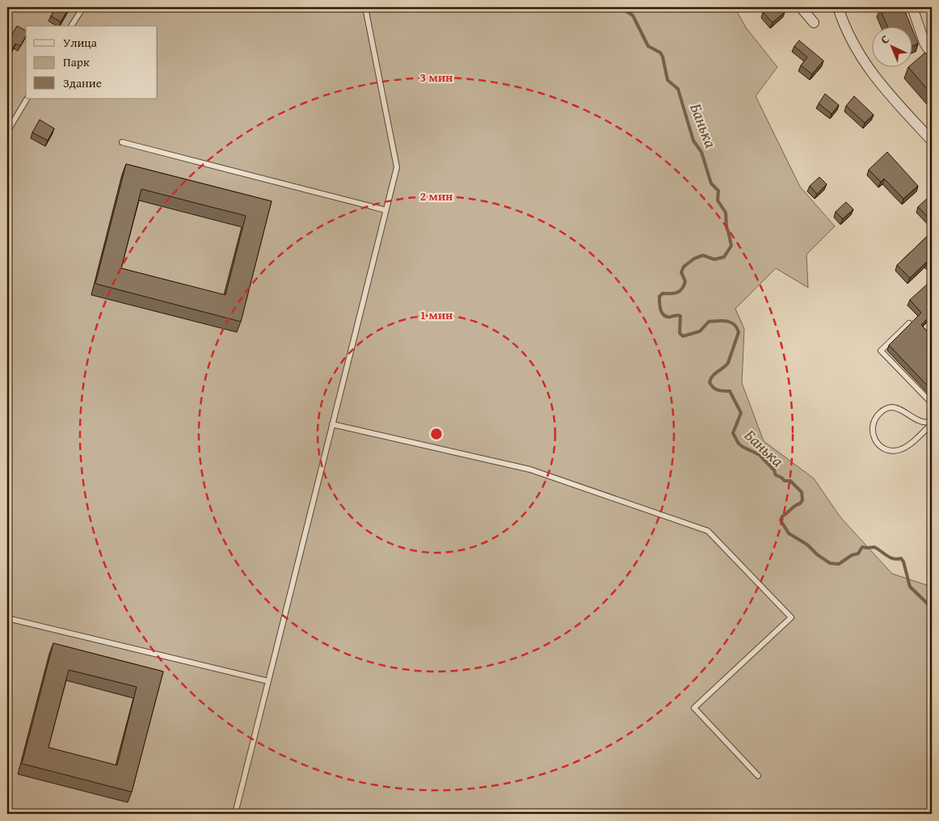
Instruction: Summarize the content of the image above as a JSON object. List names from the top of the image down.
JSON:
{
  "water": ["Банька"],
  "legend": ["Улица", "Парк", "Здание"],
  "north": "top left",
  "rings": ["3 мин", "2 мин", "1 мин"]
}
